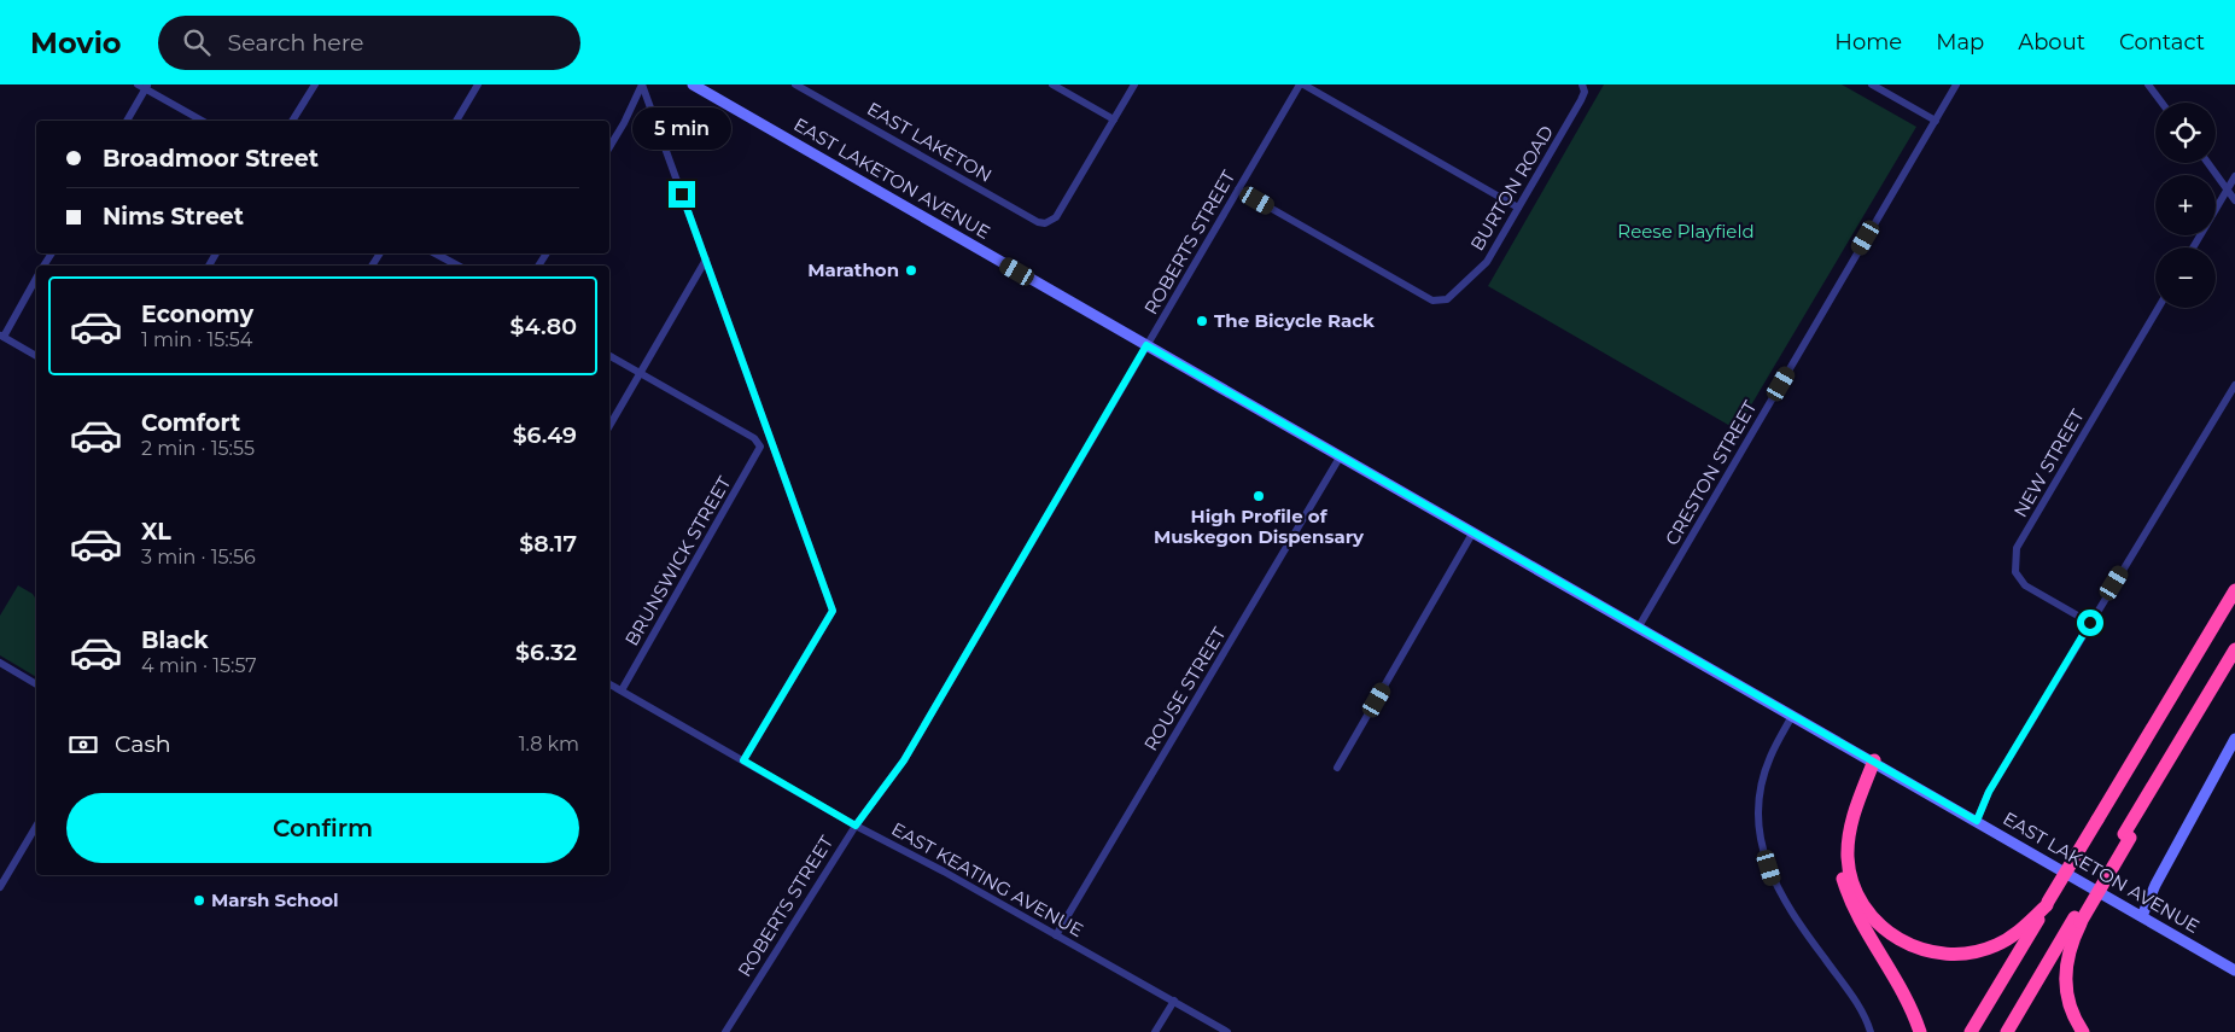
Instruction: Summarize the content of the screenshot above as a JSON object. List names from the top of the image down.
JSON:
{
  "streets": {
    "main road": ["EAST LAKETON AVENUE"],
    "street": [
      "EAST LAKETON",
      "BURTON ROAD",
      "ROBERTS STREET",
      "NEW STREET",
      "CRESTON STREET",
      "BRUNSWICK STREET",
      "ROUSE STREET",
      "EAST KEATING AVENUE"
    ]
  },
  "crossings": [
    ["EAST LAKETON AVENUE", "ROBERTS STREET"],
    ["EAST LAKETON AVENUE", "CRESTON STREET"],
    ["EAST LAKETON AVENUE", "ROUSE STREET"],
    ["BURTON ROAD", "ROBERTS STREET"],
    ["ROBERTS STREET", "EAST KEATING AVENUE"],
    ["BRUNSWICK STREET", "EAST KEATING AVENUE"],
    ["ROUSE STREET", "EAST KEATING AVENUE"]
  ],
  "parks": ["Reese Playfield"],
  "places": [
    "Marathon",
    "The Bicycle Rack",
    "High Profile of Muskegon Dispensary",
    "Marsh School"
  ],
  "page": {
    "header": "Movio",
    "search": "Search here",
    "nav": [
      "Home",
      "Map",
      "About",
      "Contact"
    ],
    "map_buttons": ["+", "−"],
    "bubble": "5 min",
    "banner": ["Broadmoor Street", "Nims Street"],
    "list": [
      {
        "name": "Economy",
        "note": "1 min · 15:54",
        "value": "$4.80"
      },
      {
        "name": "Comfort",
        "note": "2 min · 15:55",
        "value": "$6.49"
      },
      {
        "name": "XL",
        "note": "3 min · 15:56",
        "value": "$8.17"
      },
      {
        "name": "Black",
        "note": "4 min · 15:57",
        "value": "$6.32"
      }
    ],
    "pay": ["Cash", "1.8 km"],
    "buttons": "Confirm"
  }
}
